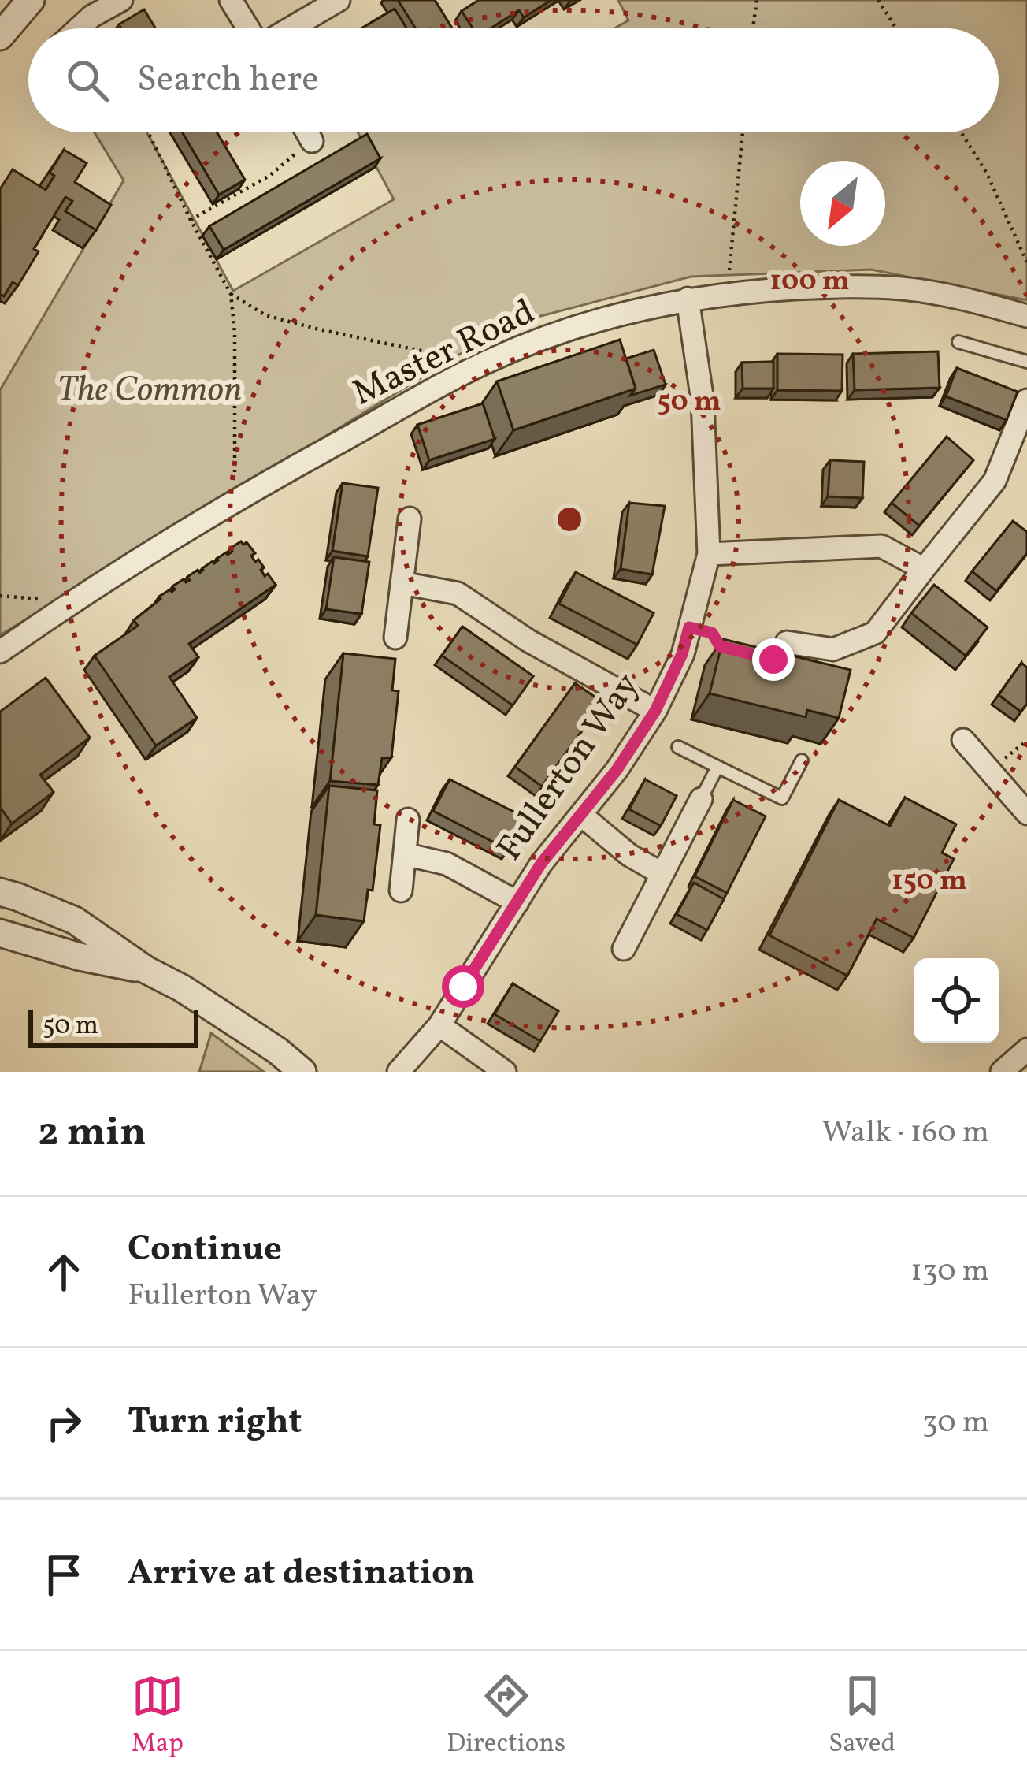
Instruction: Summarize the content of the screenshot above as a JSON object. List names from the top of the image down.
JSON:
{
  "streets": {
    "street": ["Master Road", "Fullerton Way"]
  },
  "crossings": [
    ["Master Road", "Fullerton Way"]
  ],
  "parks": ["The Common"],
  "scale_bar": "50 m",
  "north": "bottom left",
  "page": {
    "search": "Search here",
    "scale": "50 m",
    "heading": ["2 min", "Walk · 160 m"],
    "list": [
      ["Continue", "Fullerton Way", "130 m"],
      ["Turn right", "30 m"],
      "Arrive at destination"
    ],
    "nav": ["Map", "Directions", "Saved"]
  },
  "rings": ["100 m", "50 m", "150 m"]
}
